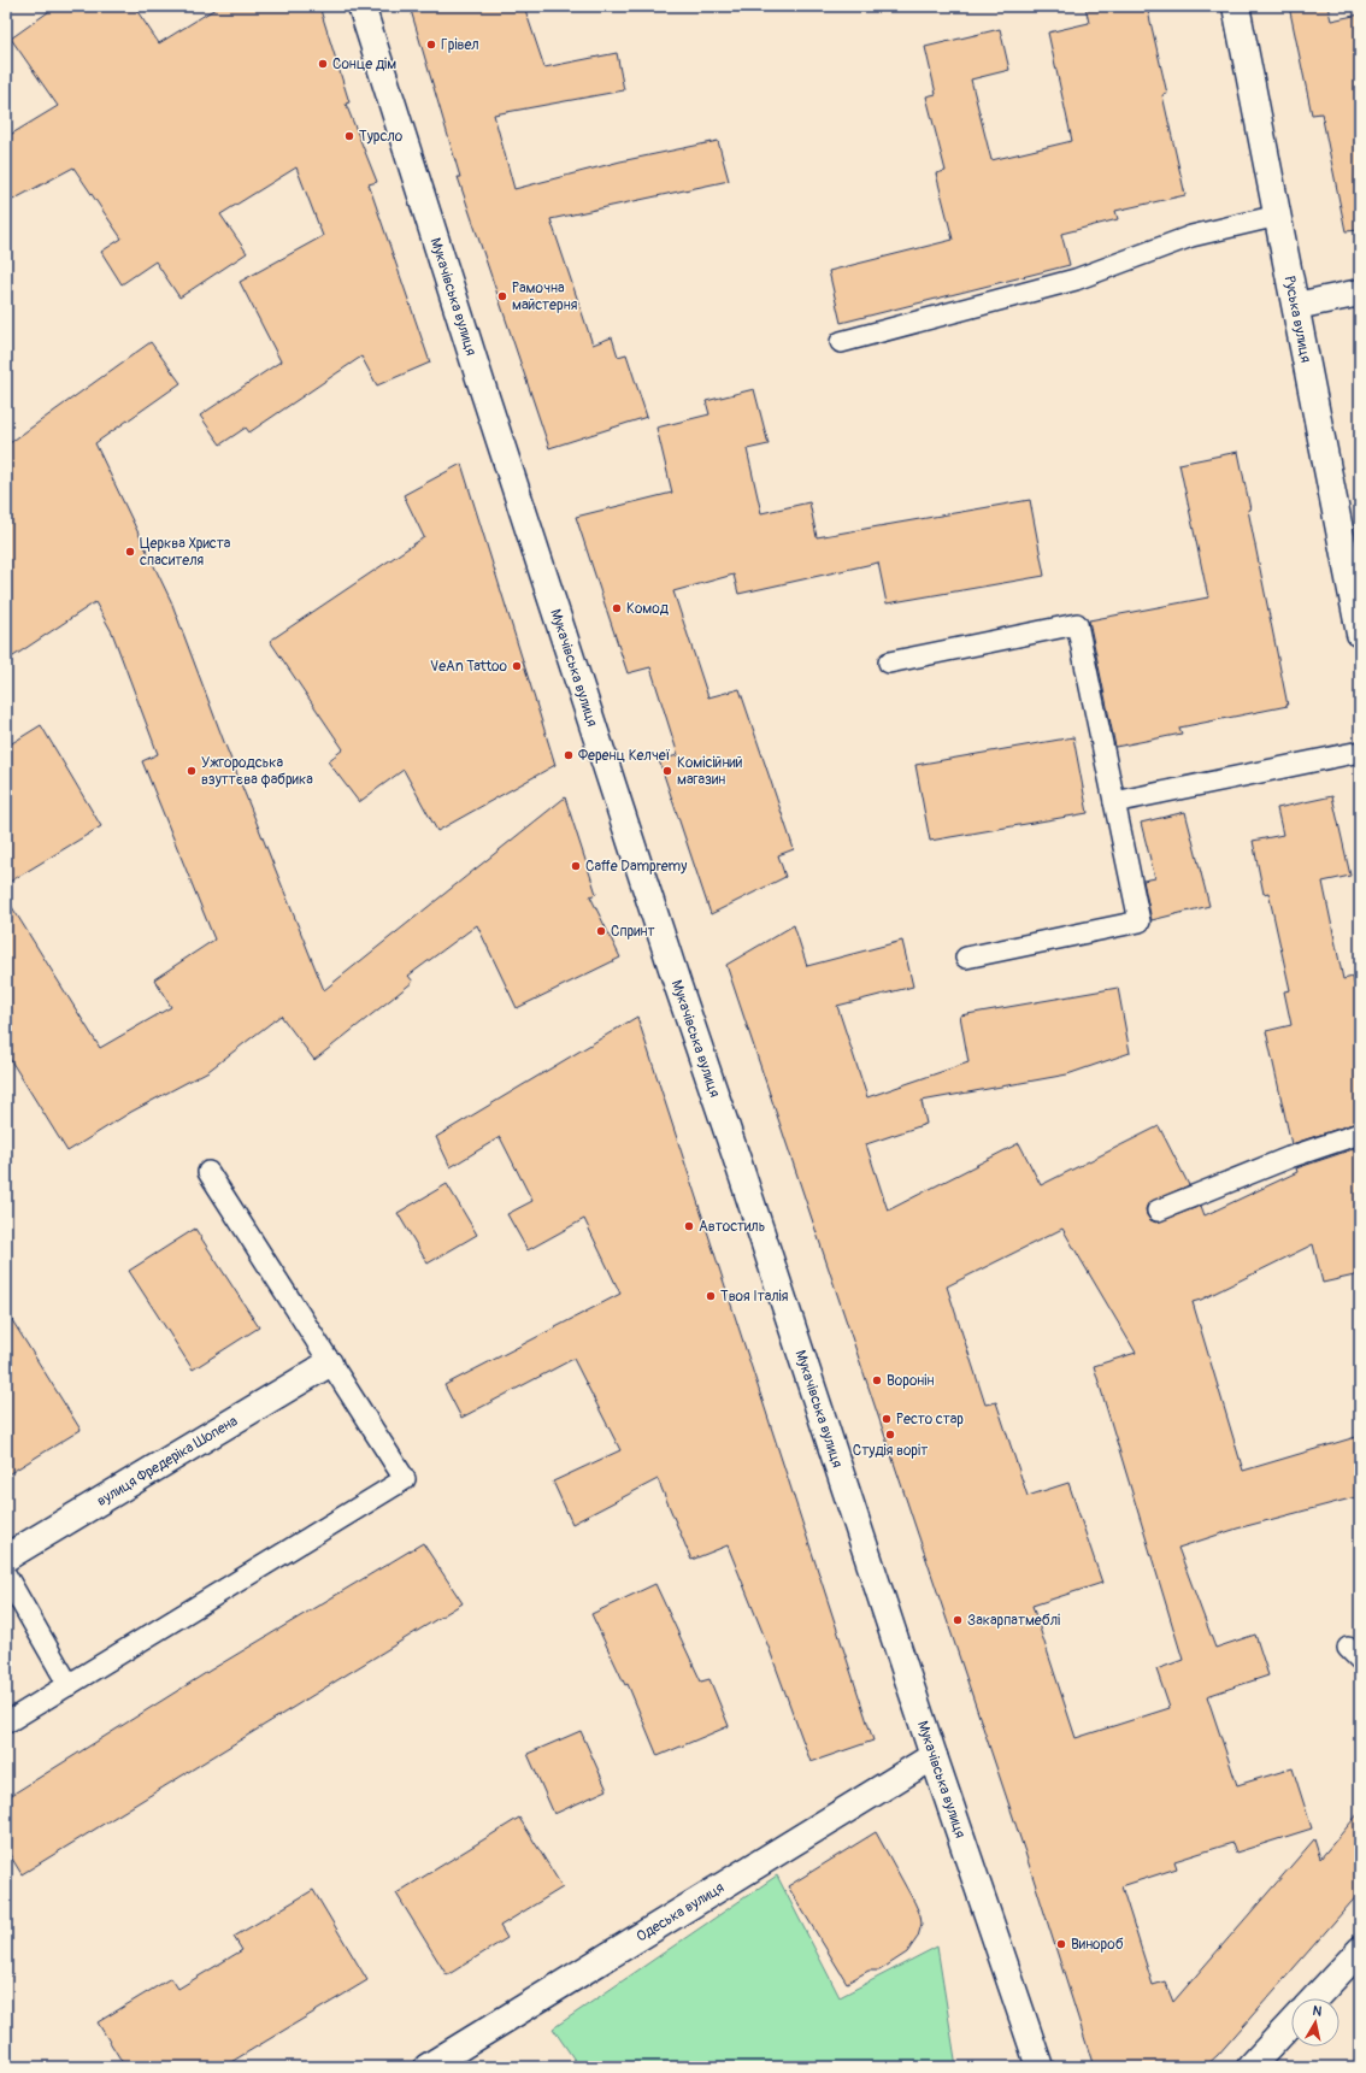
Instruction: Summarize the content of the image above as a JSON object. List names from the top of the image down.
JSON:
{
  "streets": {
    "main road": [
      "Мукачівська вулиця",
      "Руська вулиця",
      "вулиця Фредеріка Шопена",
      "Одеська вулиця"
    ]
  },
  "crossings": [
    ["Мукачівська вулиця", "Одеська вулиця"]
  ],
  "places": [
    "Грівел",
    "Сонце дім",
    "Турсло",
    "Рамочна майстерня",
    "Церква Христа спасителя",
    "Комод",
    "VeAn Tattoo",
    "Ференц Келчеї",
    "Ужгородська взуттєва фабрика",
    "Комісійний магазин",
    "Caffe Dampremy",
    "Спринт",
    "Автостиль",
    "Твоя Італія",
    "Воронін",
    "Ресто стар",
    "Студія воріт",
    "Закарпатмеблі",
    "Винороб"
  ],
  "north": "top"
}
